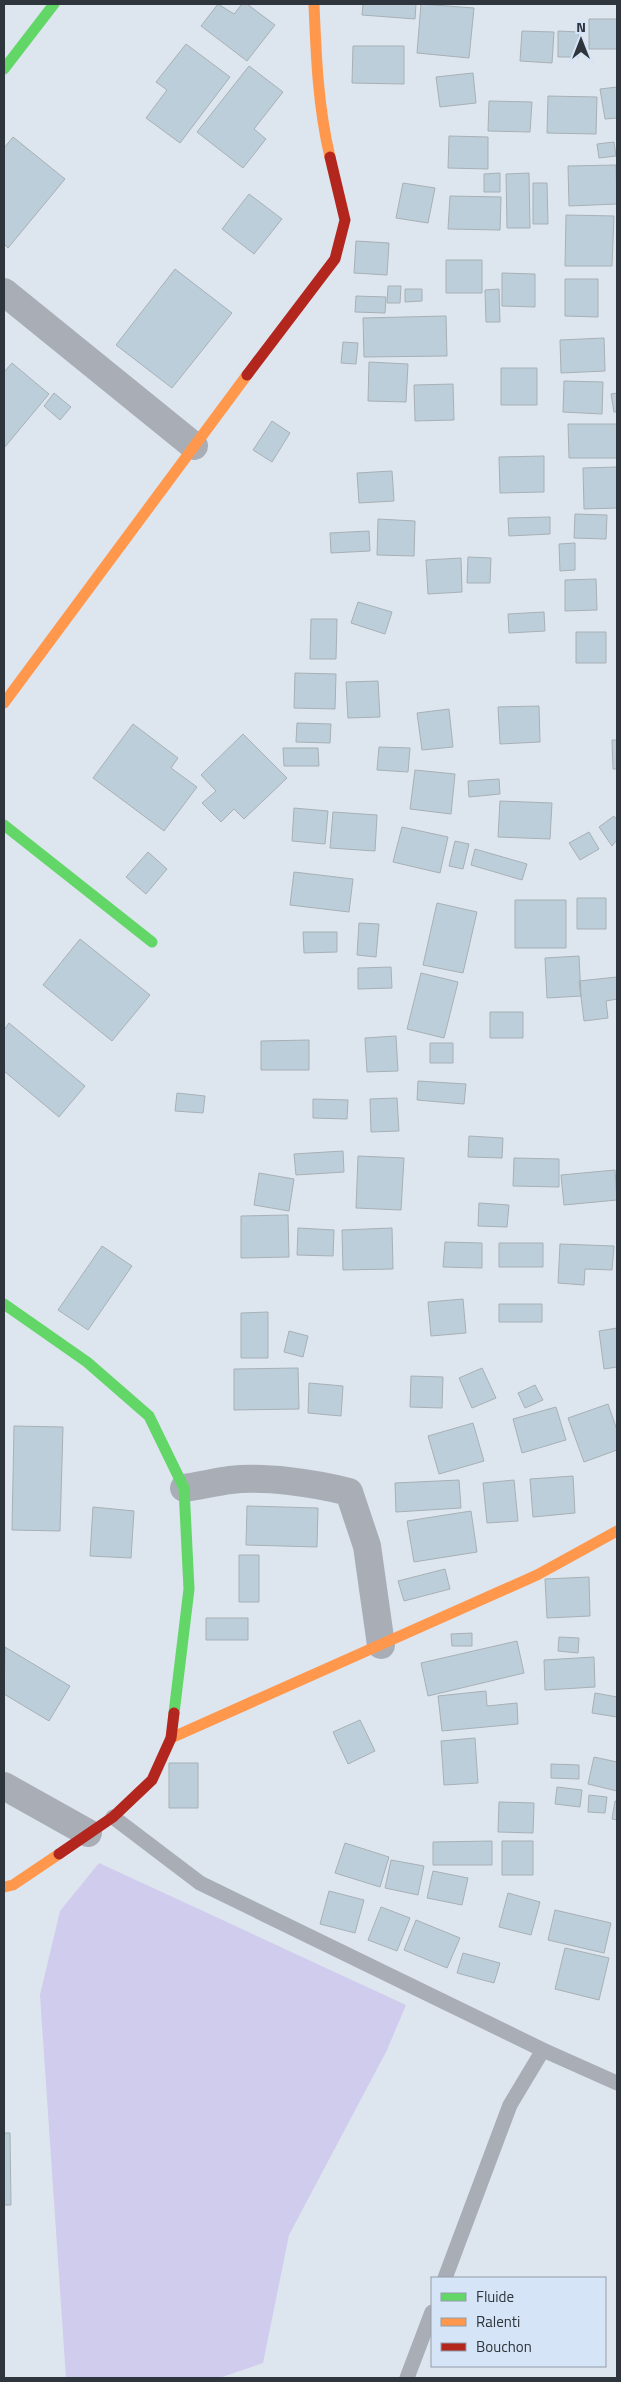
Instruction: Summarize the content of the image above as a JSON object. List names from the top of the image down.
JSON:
{
  "legend": ["Fluide", "Ralenti", "Bouchon"],
  "north": "top"
}
